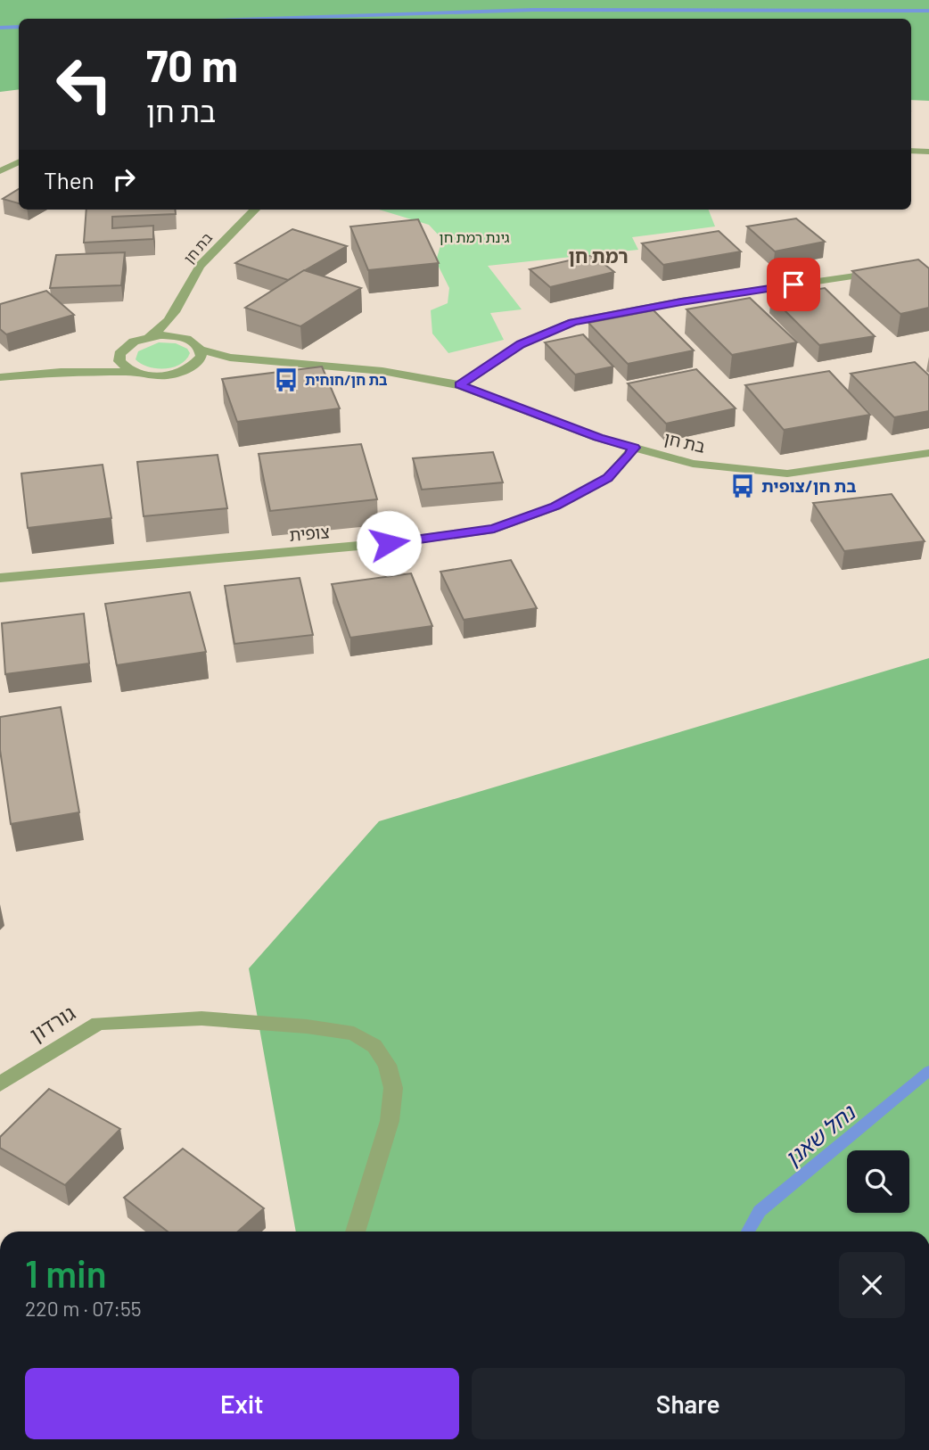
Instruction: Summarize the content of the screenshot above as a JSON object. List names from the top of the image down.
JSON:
{
  "streets": {
    "street": ["בת חן", "צופית", "גורדון"]
  },
  "crossings": [
    ["בת חן", "צופית"]
  ],
  "districts": ["רמת חן"],
  "water": ["נחל שאנן"],
  "parks": ["גינת רמת חן"],
  "places": {
    "bus stop": ["בת חן/חוחית", "בת חן/צופית"]
  },
  "page": {
    "turn": ["70 m", "בת חן"],
    "then": "Then",
    "heading": ["1 min", "220 m · 07:55"],
    "buttons": ["Exit", "Share"]
  }
}
